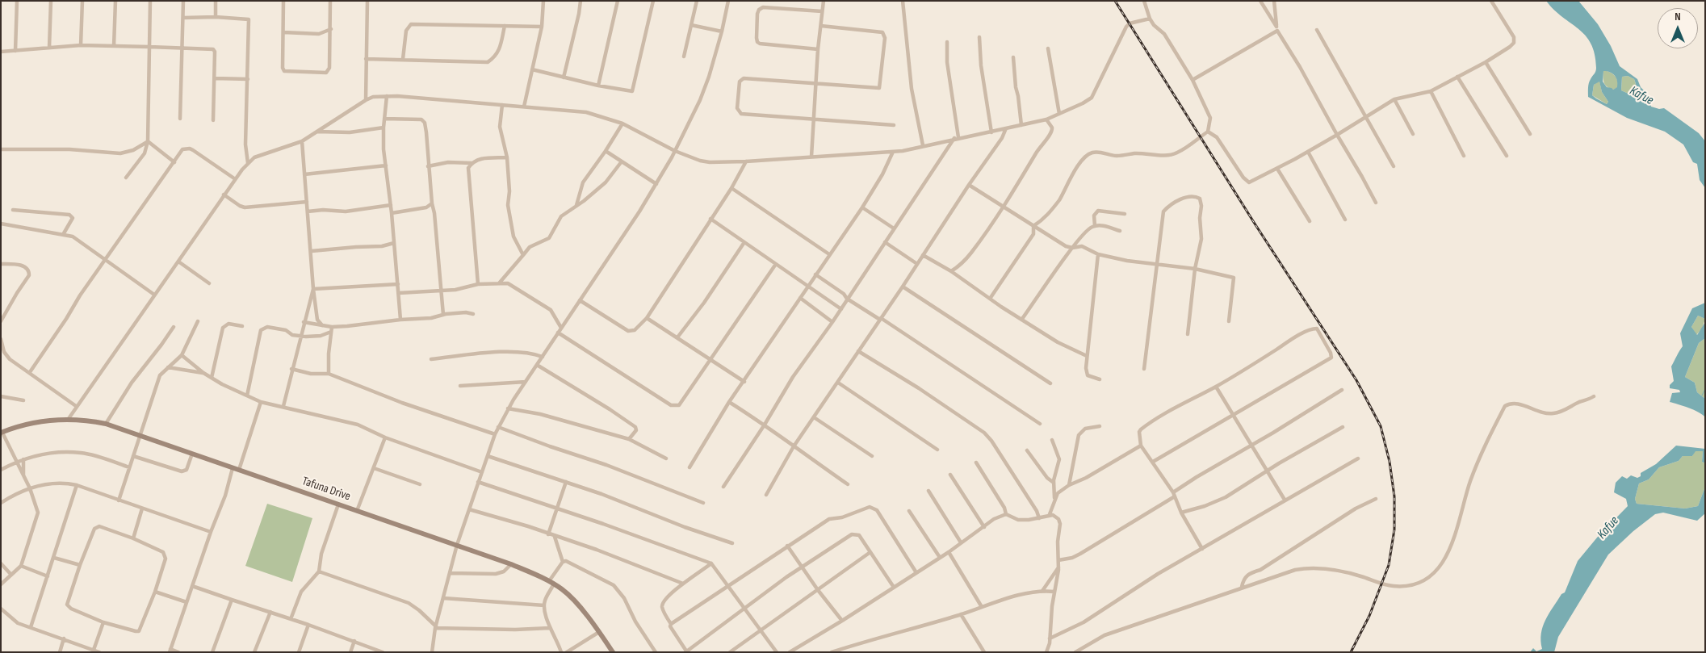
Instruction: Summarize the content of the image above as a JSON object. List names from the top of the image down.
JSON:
{
  "streets": {
    "main road": ["Tafuna Drive"]
  },
  "water": ["Kafue"],
  "north": "top"
}
